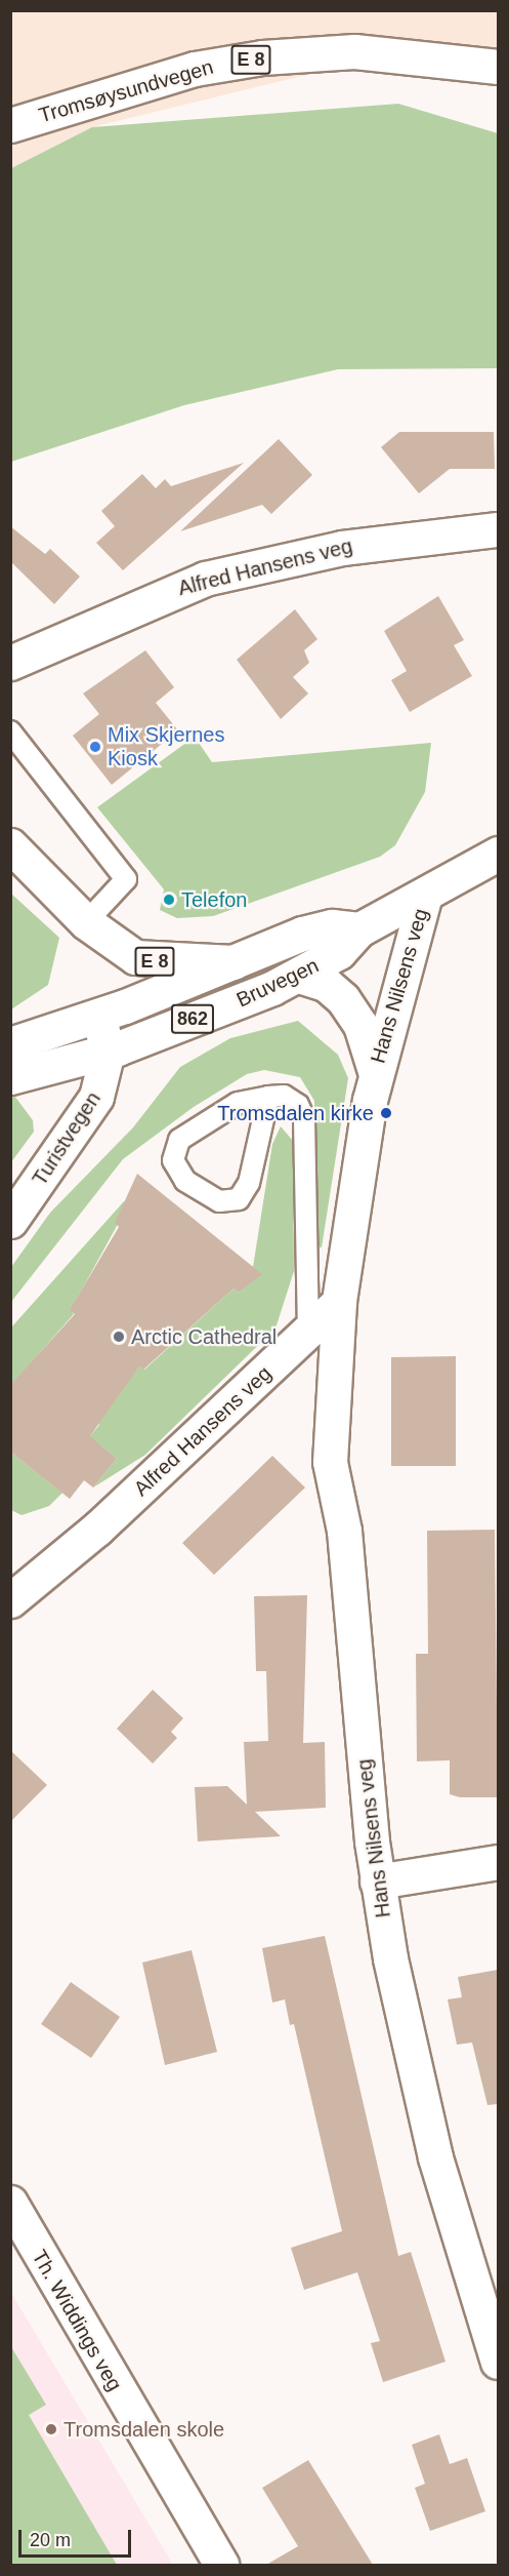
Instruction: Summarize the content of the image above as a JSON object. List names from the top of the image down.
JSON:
{
  "streets": {
    "main road": [
      "E 8",
      "Tromsøysundvegen",
      "Alfred Hansens veg",
      "Bruvegen",
      "Hans Nilsens veg",
      "862",
      "Turistvegen",
      "Th. Widdings veg"
    ]
  },
  "crossings": [
    ["E 8", "Bruvegen"],
    ["Alfred Hansens veg", "Hans Nilsens veg"],
    ["Bruvegen", "Hans Nilsens veg"],
    ["Bruvegen", "Turistvegen"]
  ],
  "places": [
    "Mix Skjernes Kiosk",
    "Telefon",
    "Tromsdalen kirke",
    "Arctic Cathedral",
    "Tromsdalen skole"
  ],
  "scale_bar": "20 m"
}
